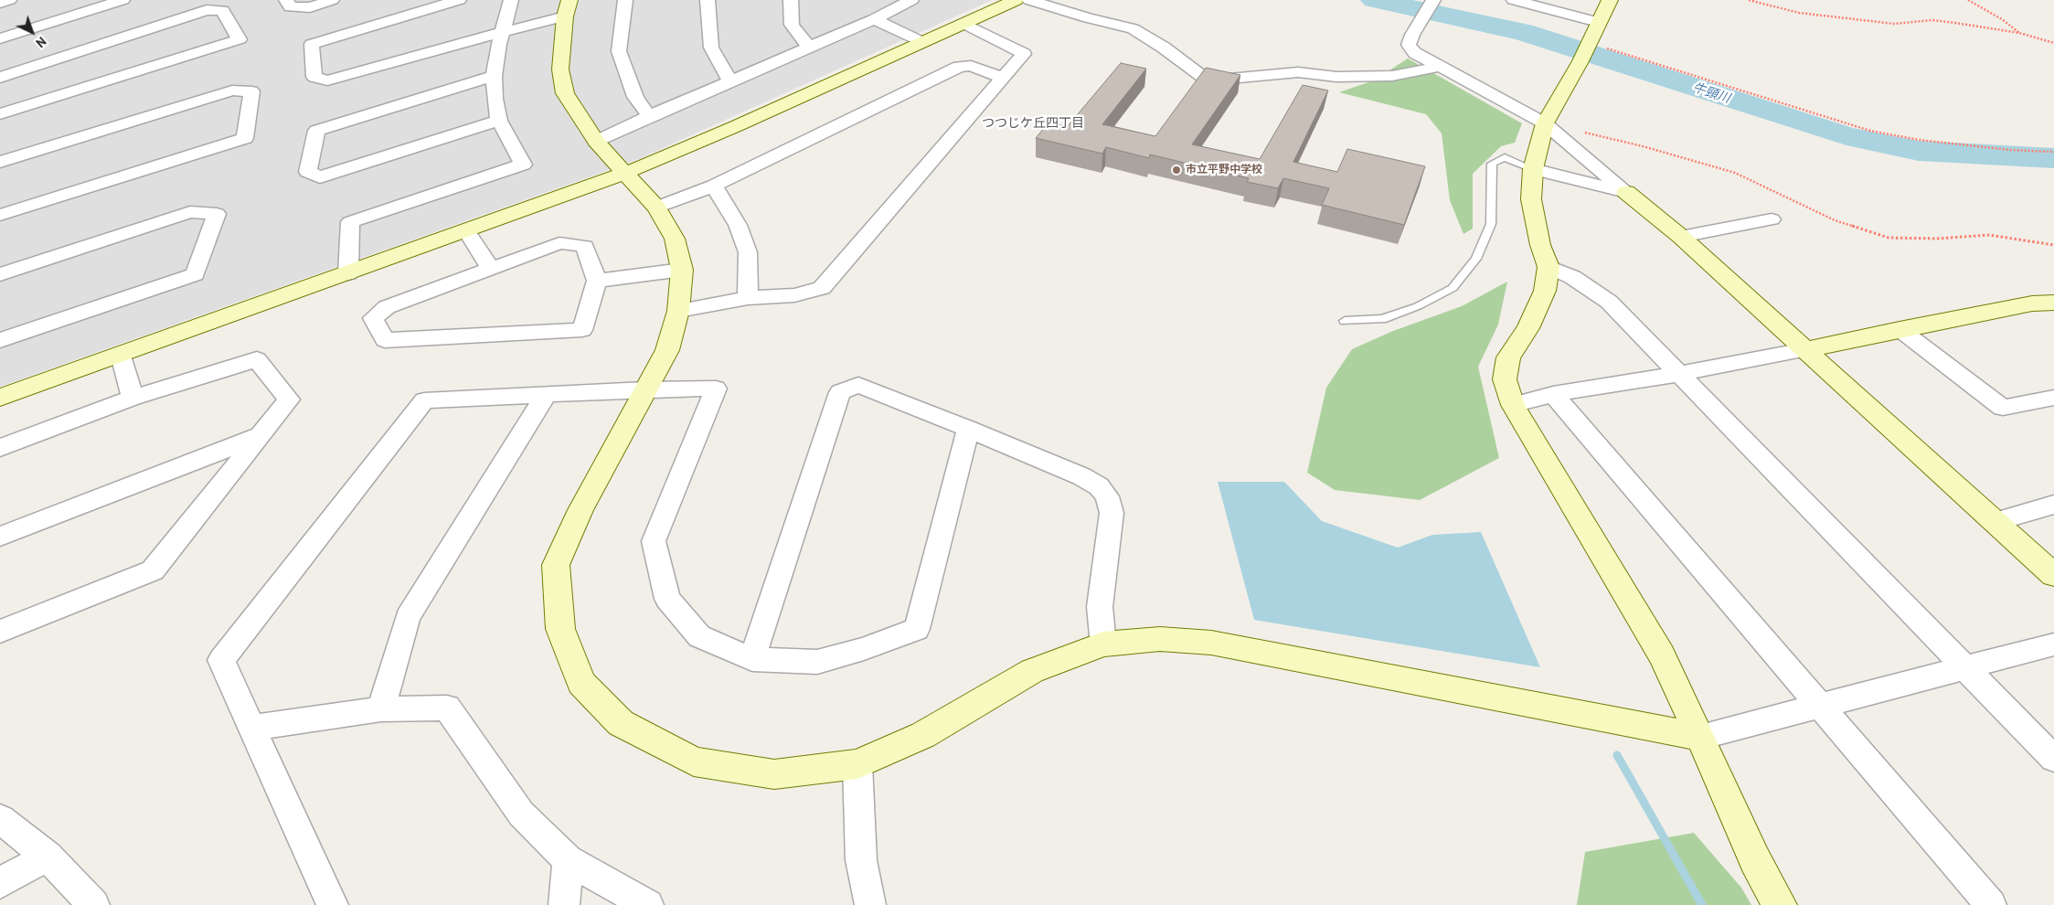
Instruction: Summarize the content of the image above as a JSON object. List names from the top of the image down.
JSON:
{
  "districts": ["つつじケ丘四丁目"],
  "water": ["牛頸川"],
  "places": ["市立平野中学校"],
  "north": "bottom right"
}
